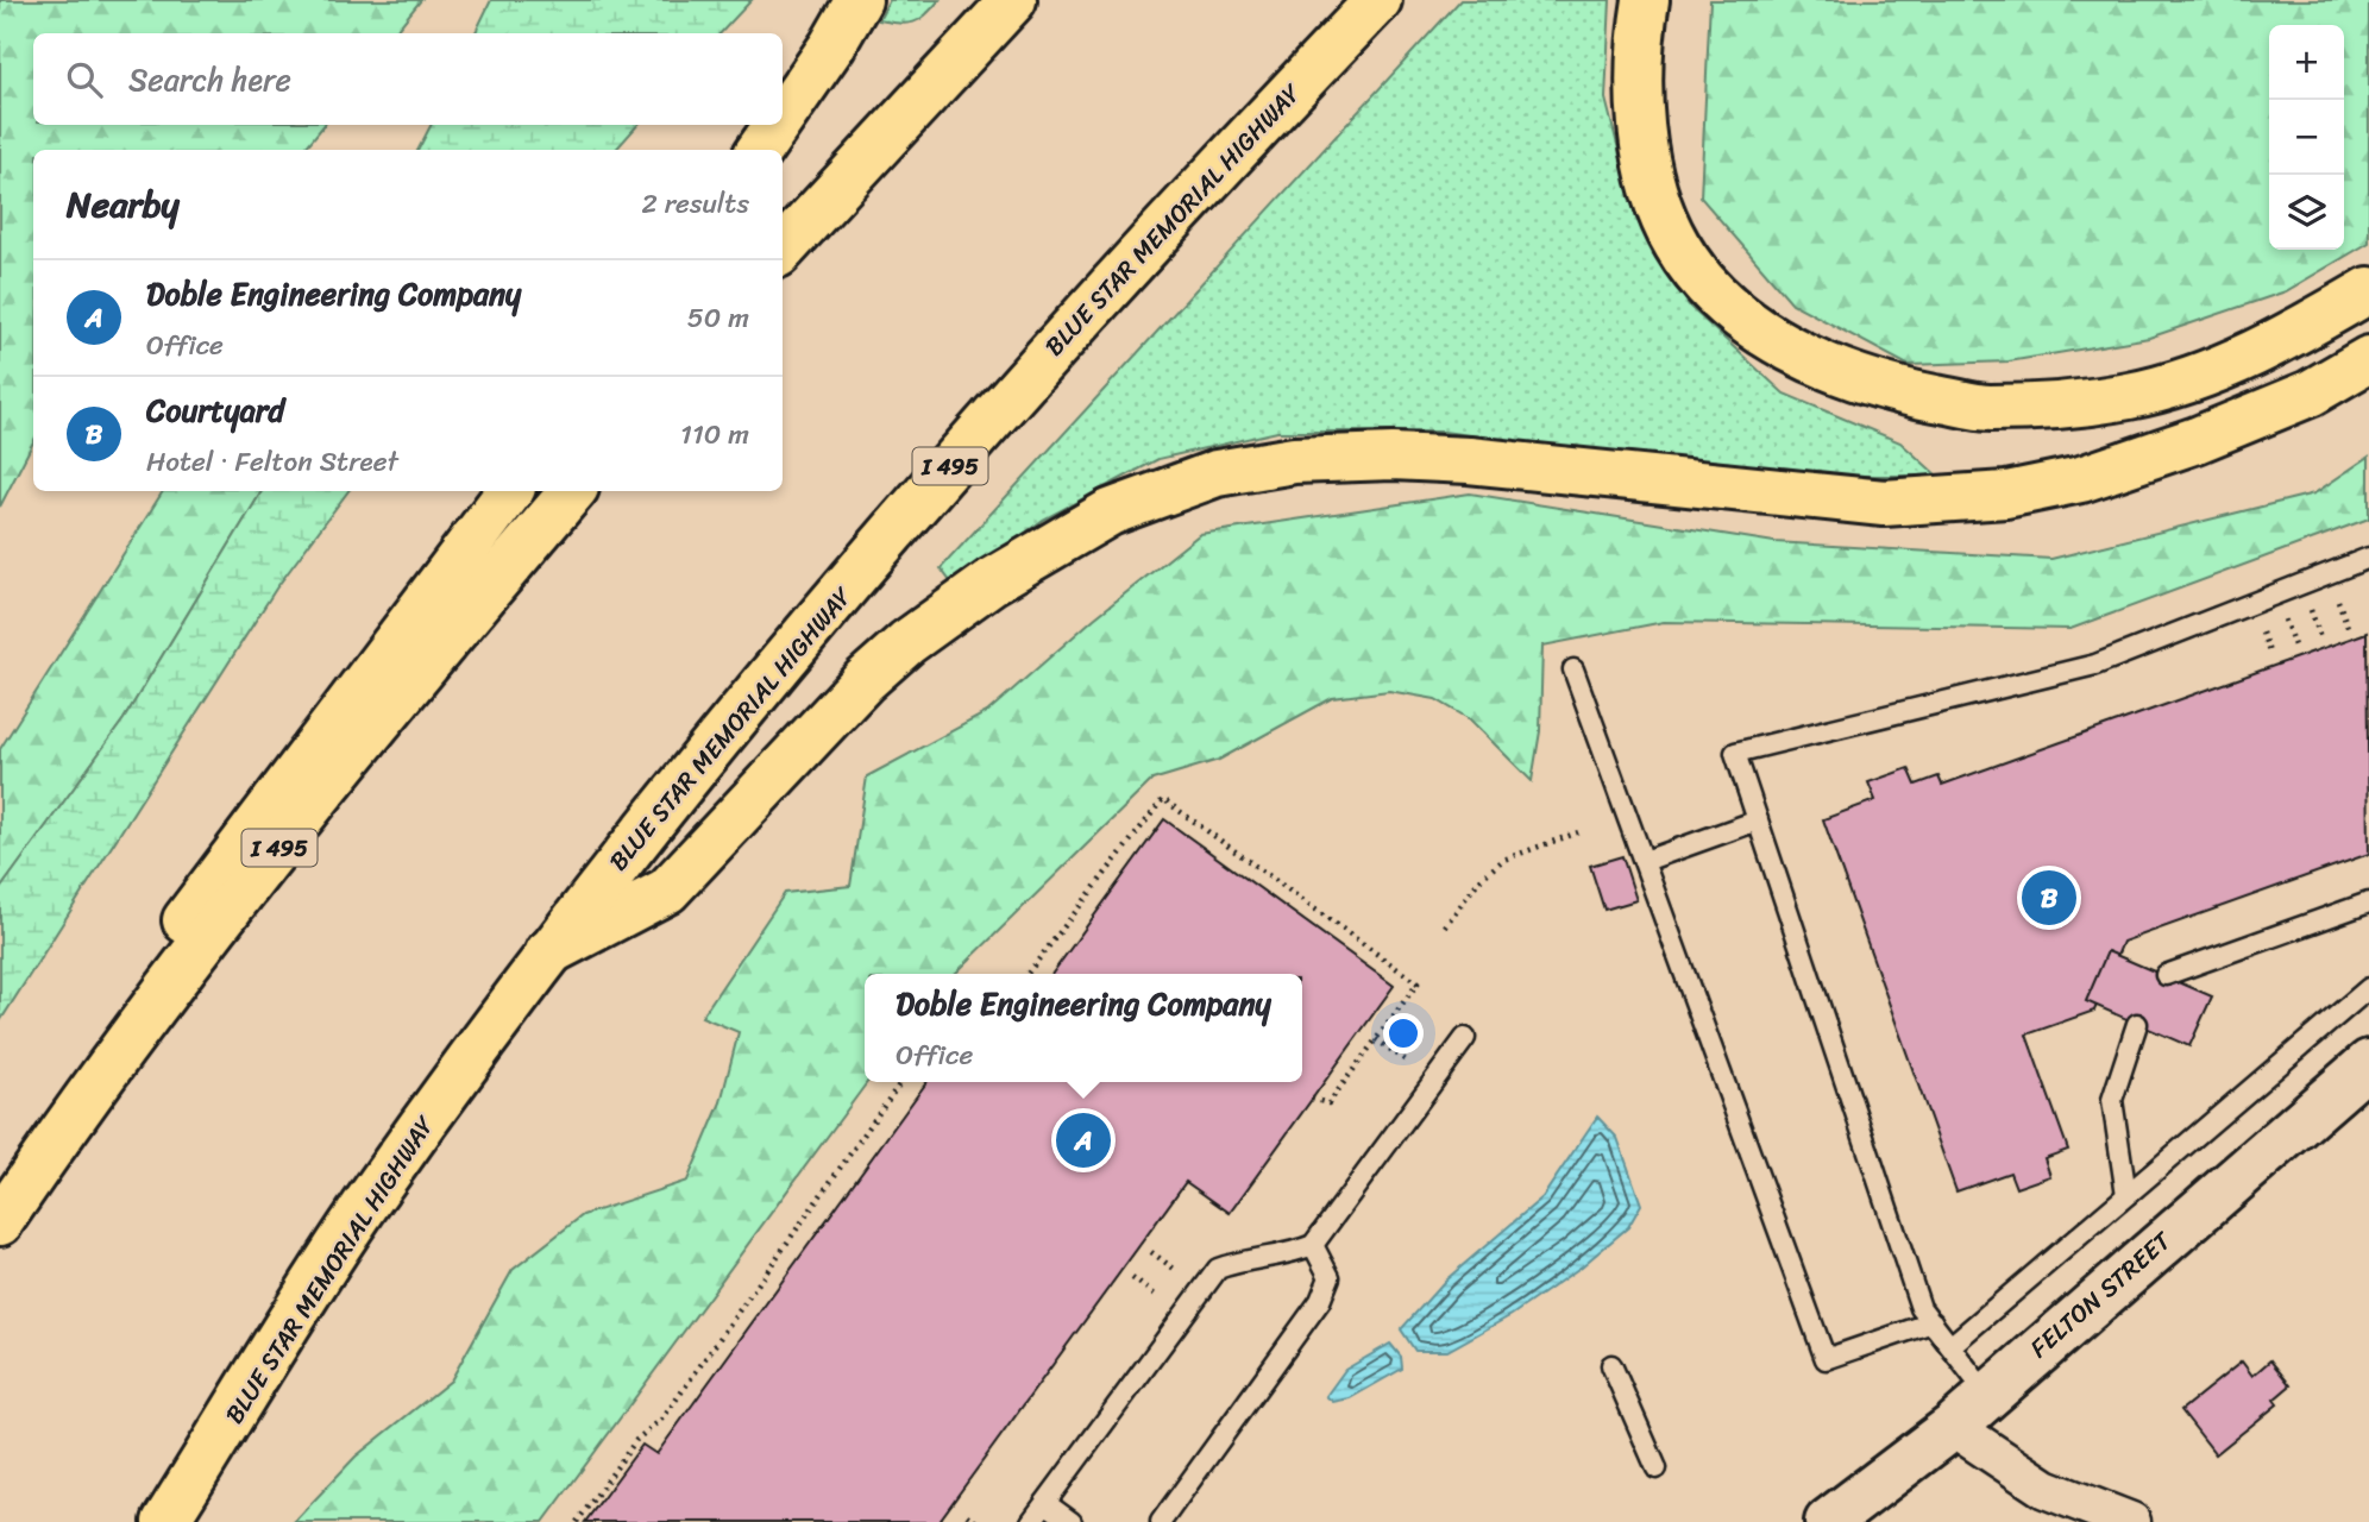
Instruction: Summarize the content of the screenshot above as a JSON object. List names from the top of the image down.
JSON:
{
  "streets": {
    "highway": ["BLUE STAR MEMORIAL HIGHWAY", "I 495"],
    "street": ["FELTON STREET"]
  },
  "page": {
    "map_buttons": ["+", "−"],
    "search": "Search here",
    "heading": ["Nearby", "2 results"],
    "list": [
      {
        "mark": "A",
        "name": "Doble Engineering Company",
        "note": "Office",
        "value": "50 m"
      },
      {
        "mark": "B",
        "name": "Courtyard",
        "note": "Hotel · Felton Street",
        "value": "110 m"
      }
    ],
    "pins": ["B", "A"],
    "popup": ["Doble Engineering Company", "Office"]
  }
}
